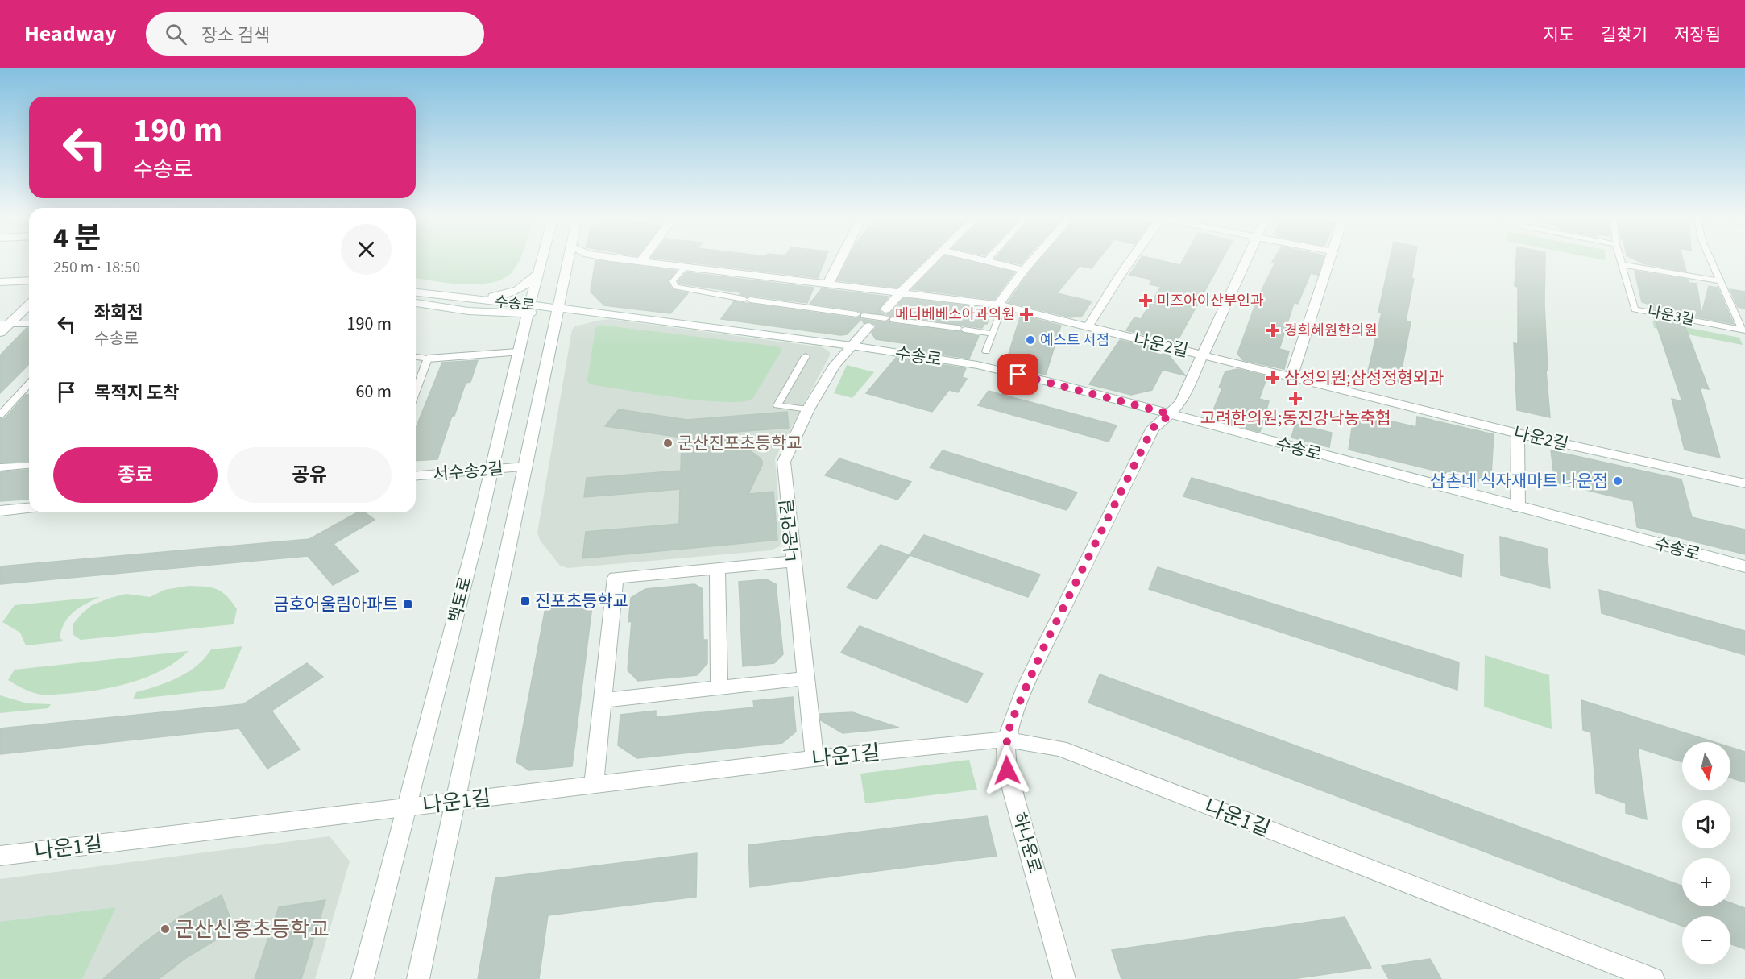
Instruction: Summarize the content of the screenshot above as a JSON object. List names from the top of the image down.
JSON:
{
  "streets": {
    "street": [
      "수송로",
      "나운2길",
      "서수송2길",
      "나운안길",
      "백토로",
      "나운1길",
      "하나운로"
    ],
    "lane": ["나운3길"]
  },
  "crossings": [
    ["수송로", "나운안길"],
    ["수송로", "백토로"],
    ["수송로", "하나운로"],
    ["나운2길", "나운안길"],
    ["나운2길", "하나운로"],
    ["서수송2길", "백토로"],
    ["나운안길", "나운1길"],
    ["백토로", "나운1길"],
    ["나운1길", "하나운로"]
  ],
  "places": {
    "health": [
      "미즈아이산부인과",
      "메디베베소아과의원",
      "경희혜원한의원",
      "삼성의원;삼성정형외과",
      "고려한의원;동진강낙농축협"
    ],
    "other": [
      "예스트 서점",
      "군산진포초등학교",
      "삼촌네 식자재마트 나운점",
      "군산신흥초등학교"
    ],
    "transit": ["진포초등학교", "금호어울림아파트"]
  },
  "north": "bottom",
  "page": {
    "header": "Headway",
    "search": "장소 검색",
    "nav": ["지도", "길찾기", "저장됨"],
    "turn": ["190 m", "수송로"],
    "heading": ["4 분", "250 m · 18:50"],
    "list": [
      {
        "name": "좌회전",
        "note": "수송로",
        "value": "190 m"
      },
      {
        "name": "목적지 도착",
        "value": "60 m"
      }
    ],
    "buttons": ["종료", "공유"],
    "map_buttons": ["+", "−"]
  }
}
